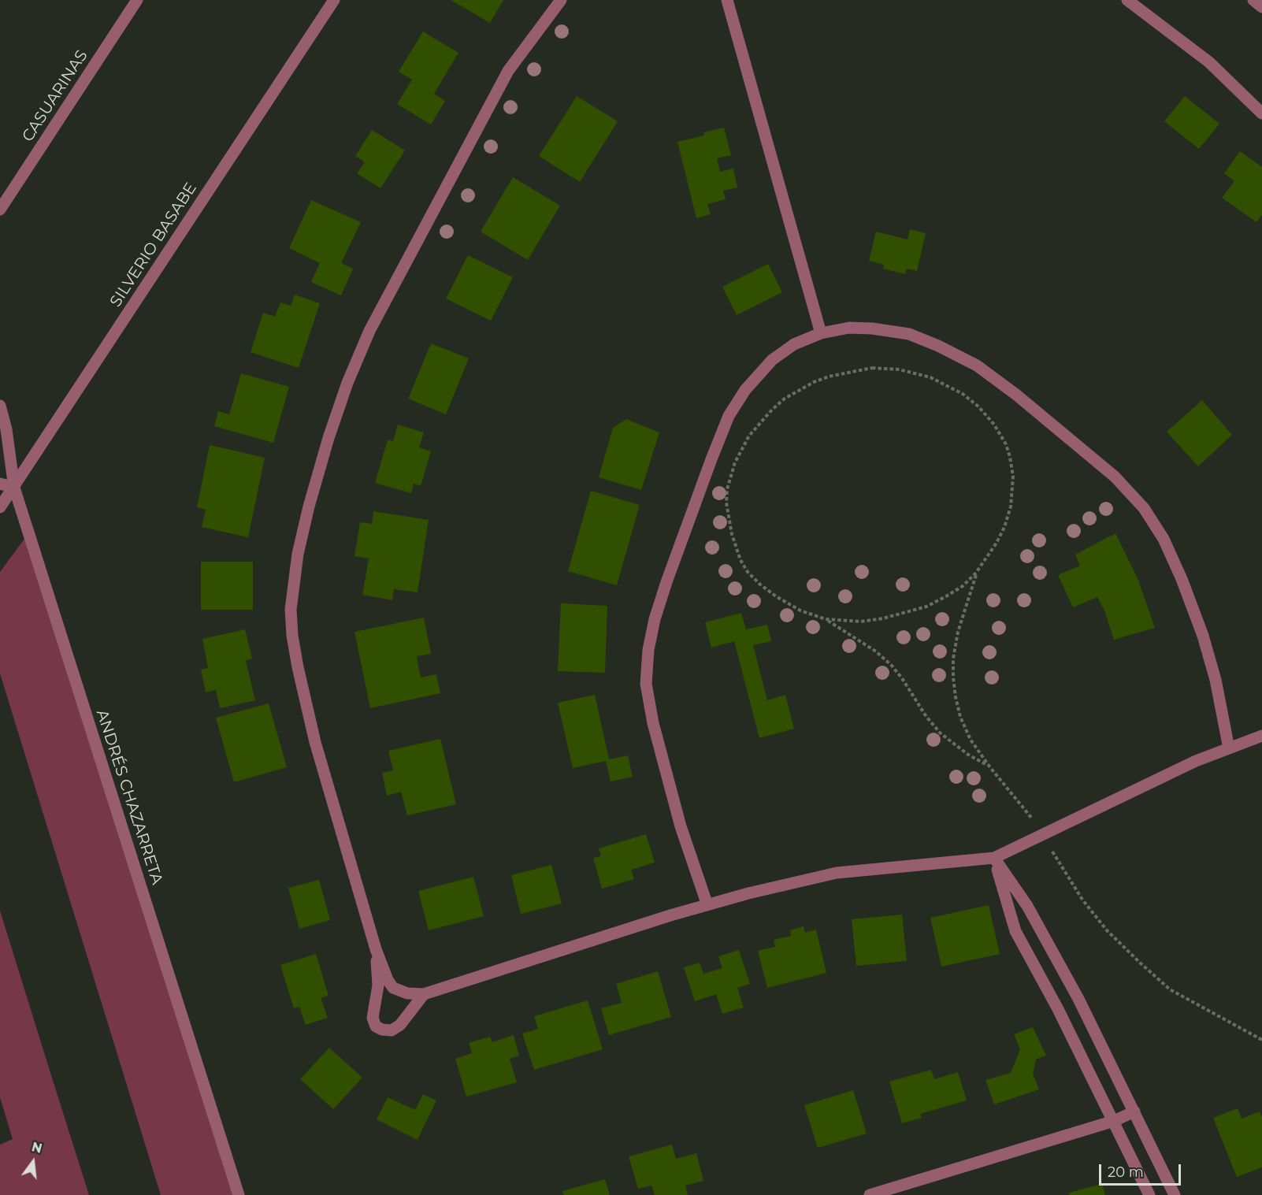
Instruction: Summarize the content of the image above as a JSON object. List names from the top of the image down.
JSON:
{
  "streets": {
    "street": ["CASUARINAS", "SILVERIO BASABE", "ANDRÉS CHAZARRETA"]
  },
  "crossings": [
    ["SILVERIO BASABE", "ANDRÉS CHAZARRETA"]
  ],
  "scale_bar": "20 m",
  "north": "top"
}
